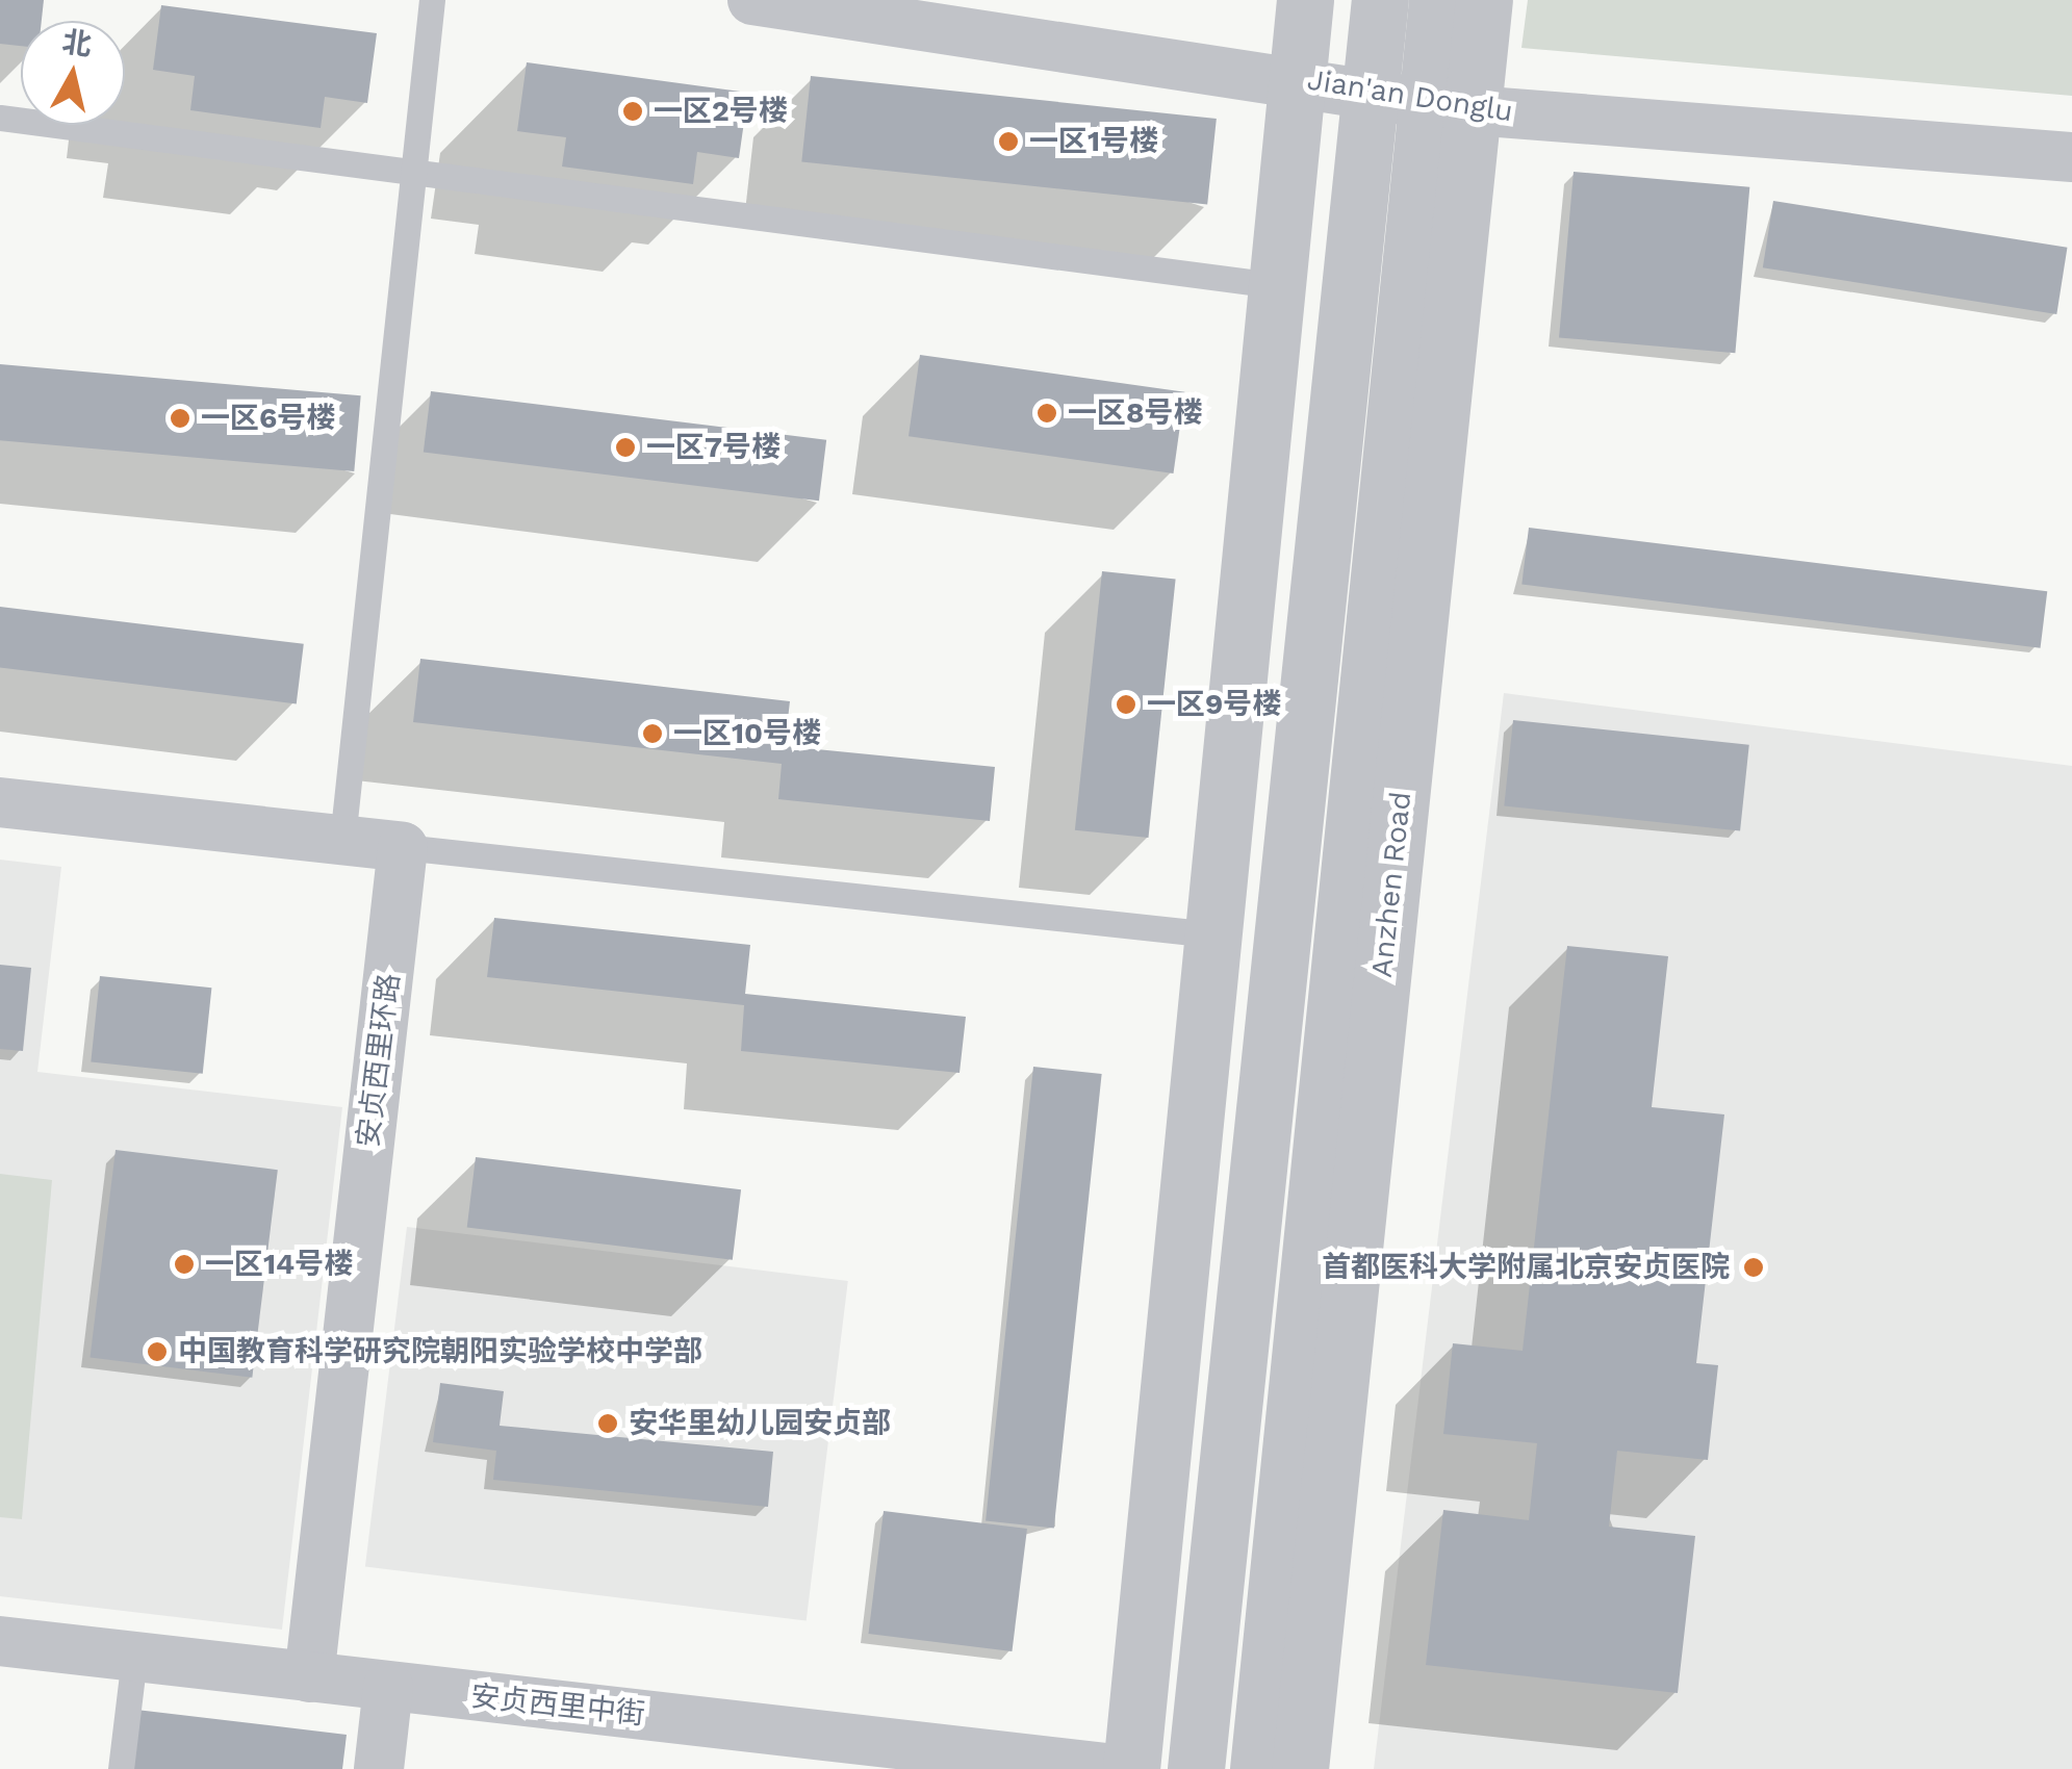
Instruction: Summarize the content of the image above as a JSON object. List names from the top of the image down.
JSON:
{
  "streets": {
    "street": [
      "Jian'an Donglu",
      "Anzhen Road",
      "安贞西里环路",
      "安贞西里中街"
    ]
  },
  "crossings": [
    ["Jian'an Donglu", "Anzhen Road"],
    ["安贞西里环路", "安贞西里中街"]
  ],
  "places": [
    "一区2号楼",
    "一区1号楼",
    "一区8号楼",
    "一区6号楼",
    "一区7号楼",
    "一区9号楼",
    "一区10号楼",
    "一区14号楼",
    "首都医科大学附属北京安贞医院",
    "中国教育科学研究院朝阳实验学校中学部",
    "安华里幼儿园安贞部"
  ],
  "north": "top"
}
